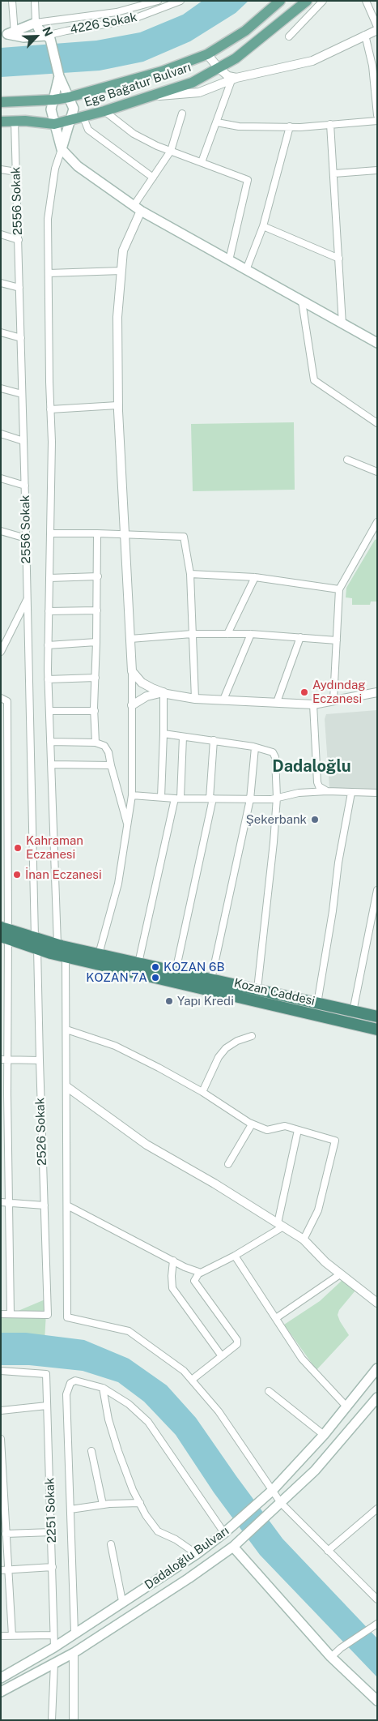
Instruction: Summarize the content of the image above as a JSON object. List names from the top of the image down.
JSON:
{
  "streets": {
    "highway": ["Kozan Caddesi"],
    "main road": ["4226 Sokak", "Ege Bağatur Bulvarı", "Dadaloğlu Bulvarı"],
    "street": ["2556 Sokak", "2526 Sokak", "2251 Sokak"]
  },
  "crossings": [
    ["Ege Bağatur Bulvarı", "2556 Sokak"],
    ["2556 Sokak", "Kozan Caddesi"],
    ["2556 Sokak", "2526 Sokak"],
    ["Kozan Caddesi", "2526 Sokak"],
    ["2251 Sokak", "Dadaloğlu Bulvarı"]
  ],
  "districts": ["Dadaloğlu"],
  "places": [
    "Aydındag Eczanesi",
    "Şekerbank",
    "Kahraman Eczanesi",
    "İnan Eczanesi",
    "KOZAN 6B",
    "KOZAN 7A",
    "Yapı Kredi"
  ],
  "north": "top right"
}
